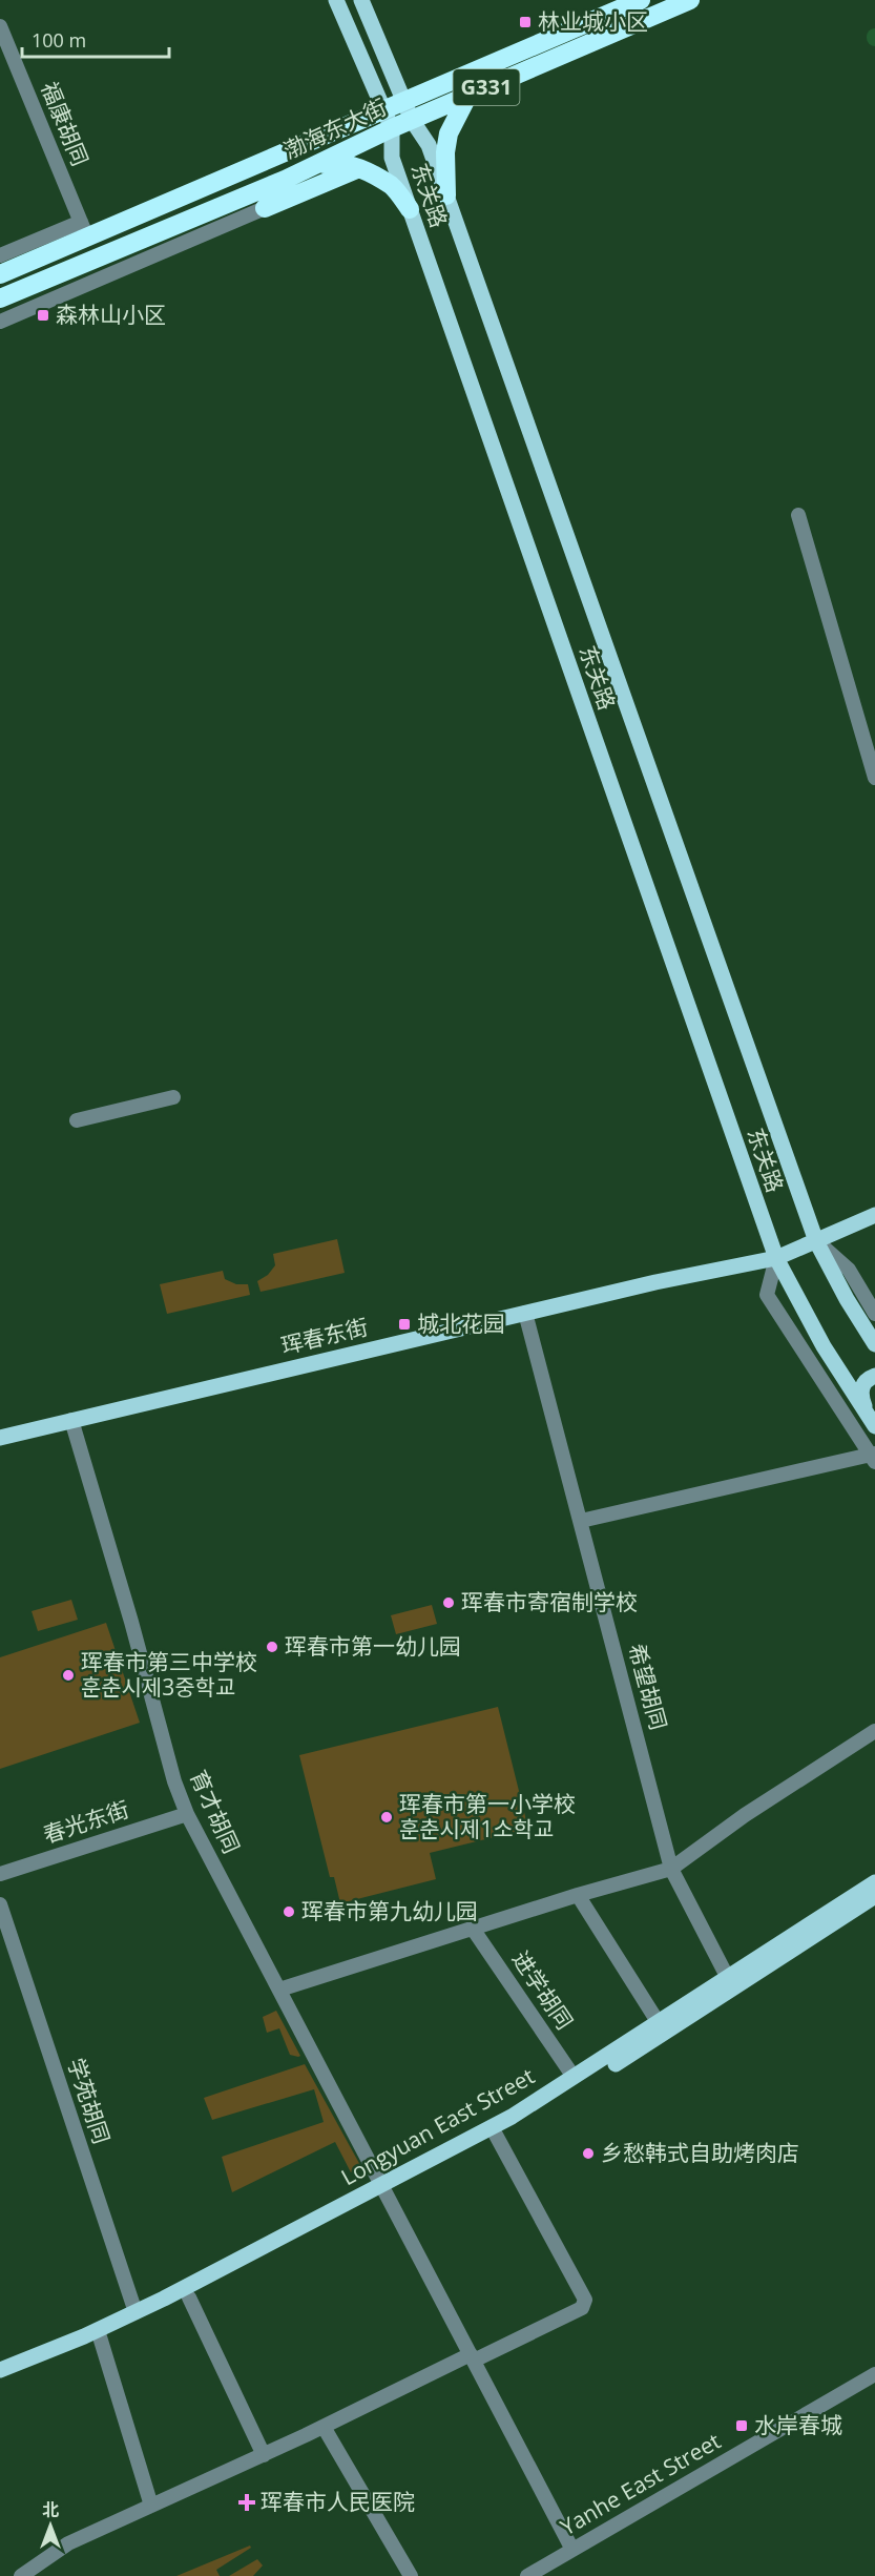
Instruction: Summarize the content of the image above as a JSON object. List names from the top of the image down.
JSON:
{
  "streets": {
    "highway": ["G331", "渤海东大街"],
    "main road": ["东关路", "珲春东街", "Longyuan East Street"],
    "street": [
      "福康胡同",
      "希望胡同",
      "育才胡同",
      "春光东街",
      "进学胡同",
      "学苑胡同",
      "Yanhe East Street"
    ]
  },
  "crossings": [
    ["福康胡同", "渤海东大街"],
    ["渤海东大街", "东关路"],
    ["东关路", "珲春东街"],
    ["珲春东街", "希望胡同"],
    ["珲春东街", "育才胡同"],
    ["希望胡同", "Longyuan East Street"],
    ["育才胡同", "春光东街"],
    ["育才胡同", "Longyuan East Street"],
    ["育才胡同", "Yanhe East Street"],
    ["进学胡同", "Longyuan East Street"],
    ["学苑胡同", "Longyuan East Street"]
  ],
  "places": {
    "transit": [
      "林业城小区",
      "森林山小区",
      "城北花园",
      "水岸春城"
    ],
    "other": [
      "珲春市寄宿制学校",
      "珲春市第一幼儿园",
      "珲春市第三中学校 훈춘시제3중학교",
      "珲春市第一小学校 훈춘시제1소학교",
      "珲春市第九幼儿园",
      "乡愁韩式自助烤肉店"
    ],
    "health": ["珲春市人民医院"]
  },
  "scale_bar": "100 m",
  "north": "top"
}
